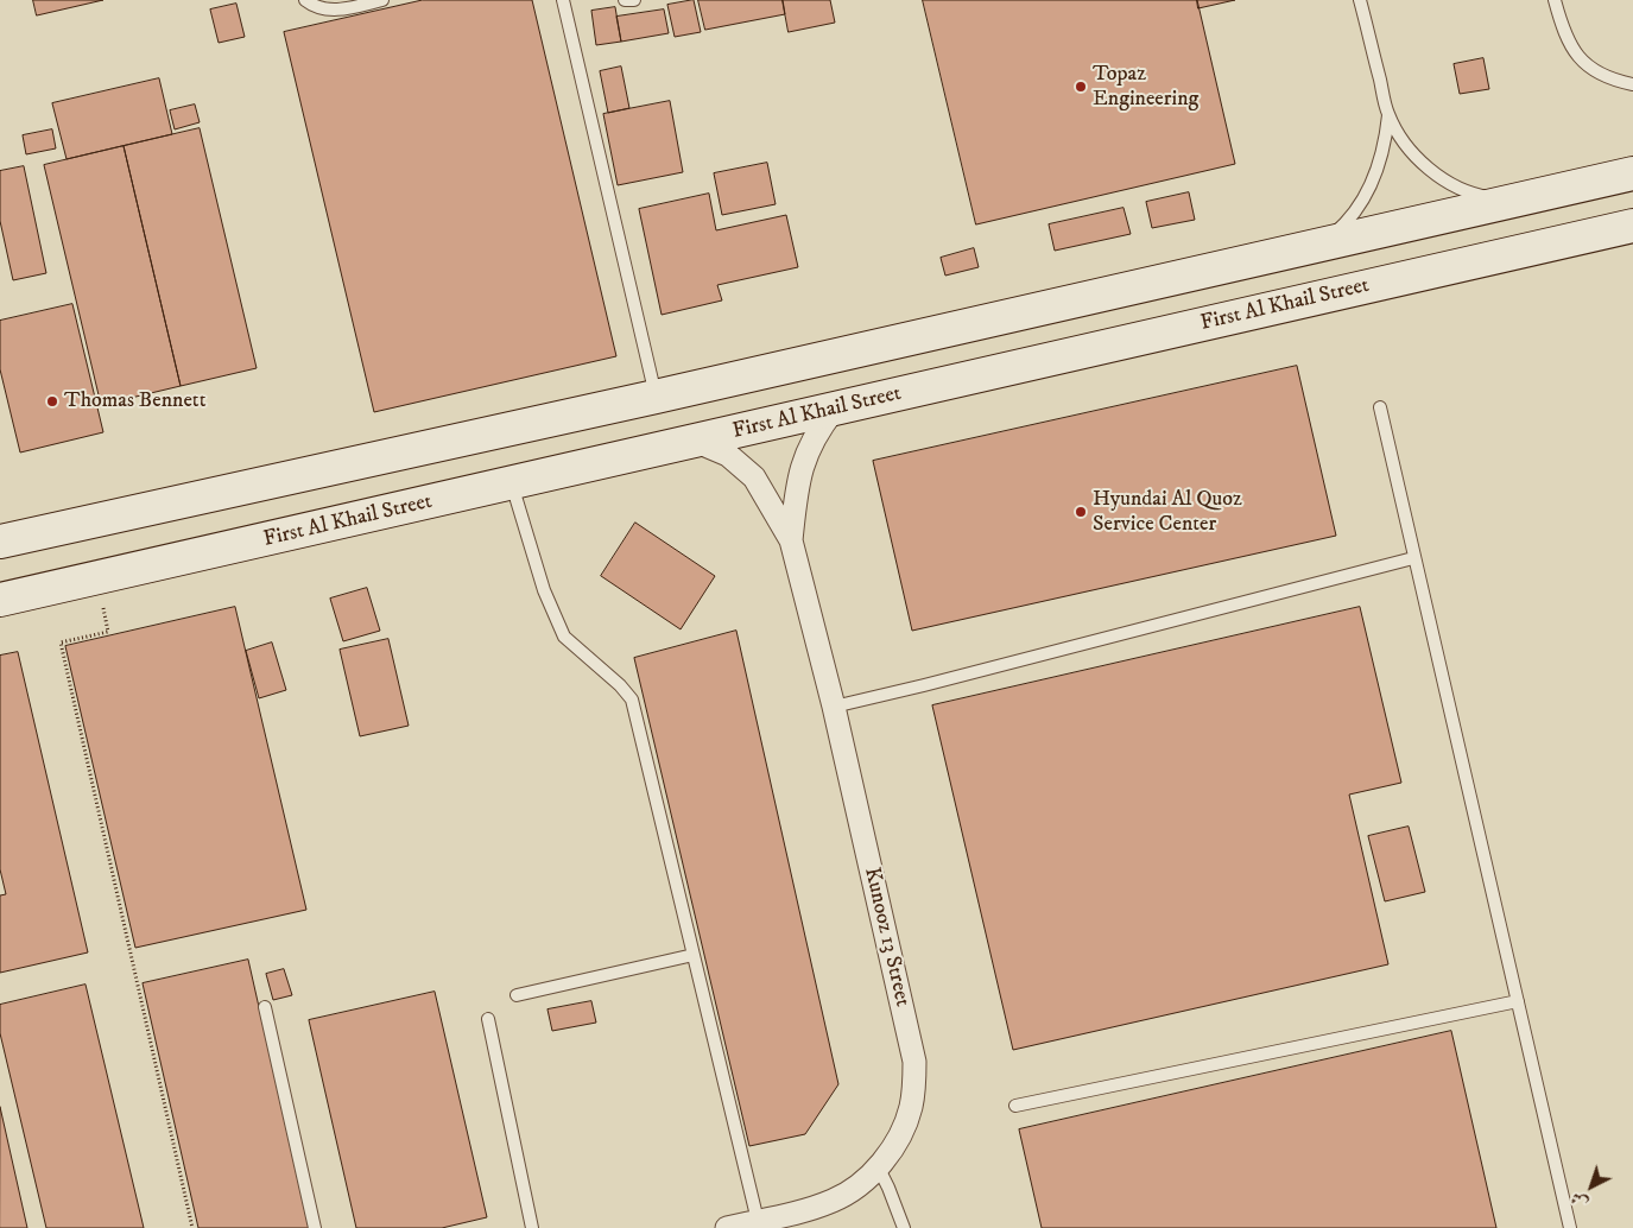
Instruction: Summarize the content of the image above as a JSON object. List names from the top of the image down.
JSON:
{
  "streets": {
    "main road": ["First Al Khail Street"],
    "street": ["Kunooz 13 Street"]
  },
  "crossings": [
    ["First Al Khail Street", "Kunooz 13 Street"]
  ],
  "places": ["Topaz Engineering", "Thomas Bennett", "Hyundai Al Quoz Service Center"],
  "north": "bottom left"
}
